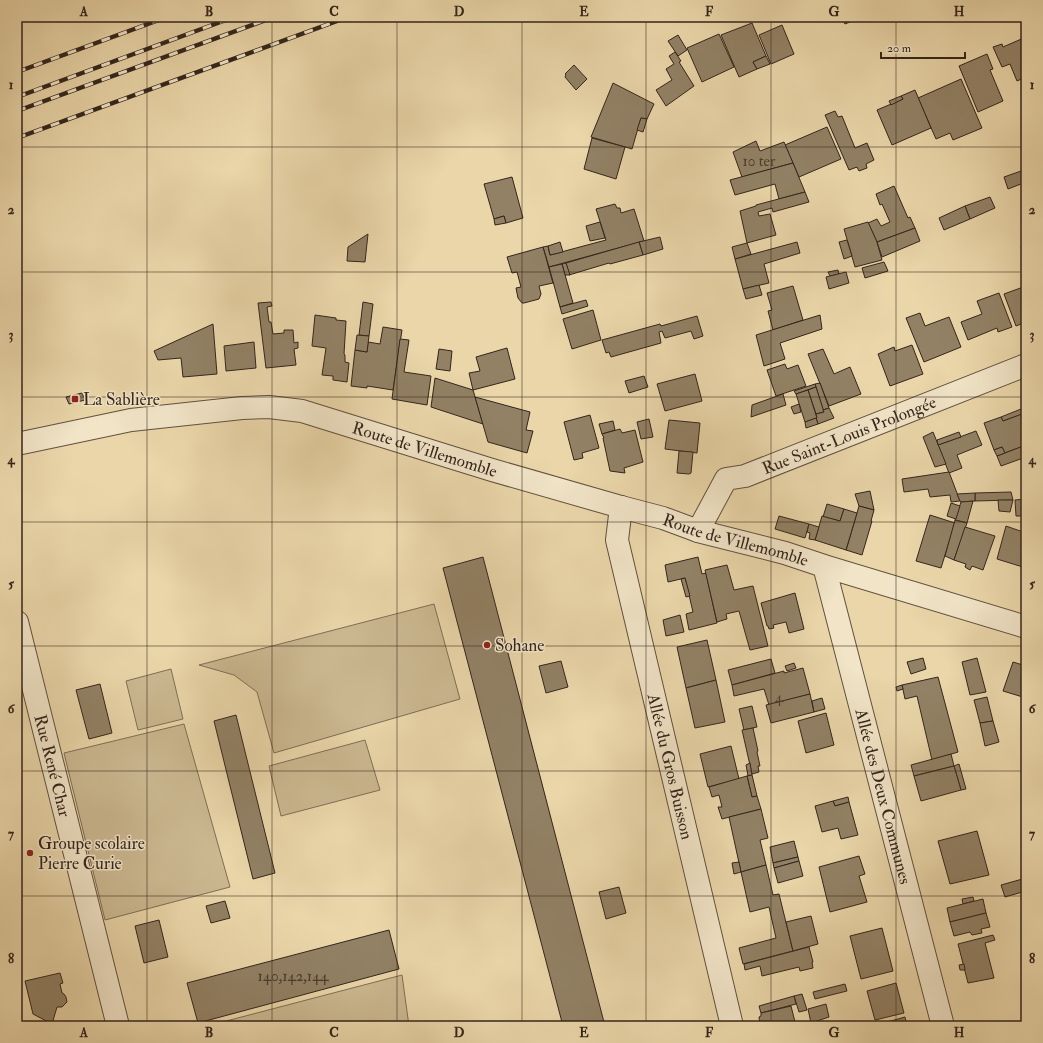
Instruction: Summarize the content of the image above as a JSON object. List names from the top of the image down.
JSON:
{
  "streets": {
    "street": [
      "Rue Saint-Louis Prolongée",
      "Route de Villemomble",
      "Rue René Char",
      "Allée du Gros Buisson",
      "Allée des Deux Communes"
    ]
  },
  "crossings": [
    ["Rue Saint-Louis Prolongée", "Route de Villemomble"],
    ["Route de Villemomble", "Allée du Gros Buisson"],
    ["Route de Villemomble", "Allée des Deux Communes"]
  ],
  "places": {
    "transit": ["La Sablière"],
    "other": ["Sohane", "Groupe scolaire Pierre Curie"]
  },
  "house_numbers": ["10 ter", "4", "140,142,144"],
  "scale_bar": "20 m",
  "grid": {
    "columns": [
      "A",
      "B",
      "C",
      "D",
      "E",
      "F",
      "G",
      "H"
    ],
    "rows": [
      "1",
      "2",
      "3",
      "4",
      "5",
      "6",
      "7",
      "8"
    ]
  }
}
